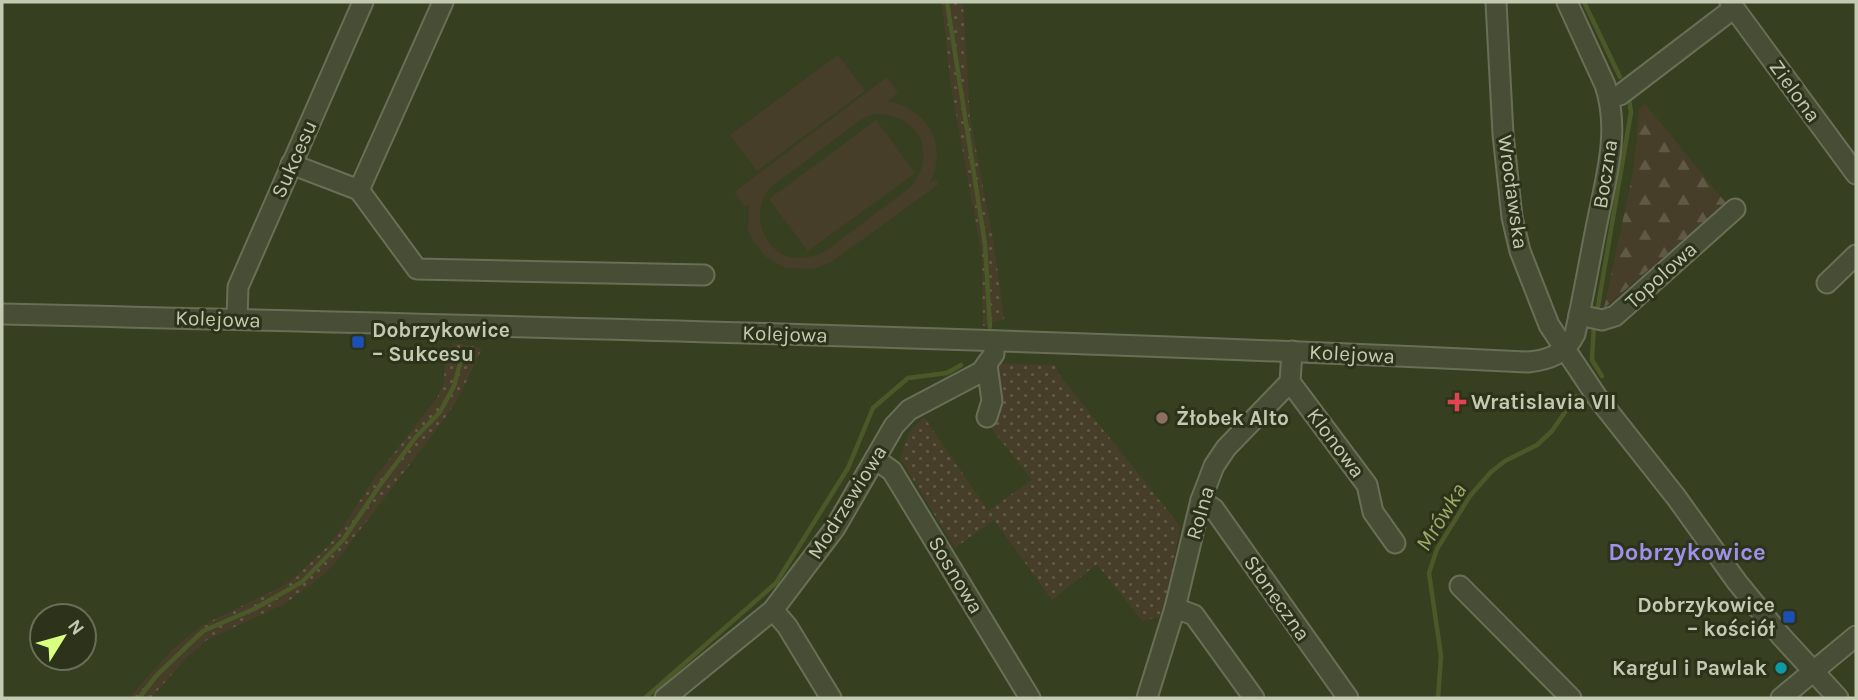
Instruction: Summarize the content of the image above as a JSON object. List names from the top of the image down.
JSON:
{
  "streets": {
    "street": [
      "Zielona",
      "Sukcesu",
      "Boczna",
      "Wrocławska",
      "Topolowa",
      "Kolejowa",
      "Klonowa",
      "Modrzewiowa",
      "Rolna",
      "Sosnowa",
      "Słoneczna"
    ]
  },
  "crossings": [
    ["Zielona", "Boczna"],
    ["Sukcesu", "Kolejowa"],
    ["Boczna", "Wrocławska"],
    ["Boczna", "Topolowa"],
    ["Boczna", "Kolejowa"],
    ["Wrocławska", "Kolejowa"],
    ["Klonowa", "Rolna"],
    ["Modrzewiowa", "Sosnowa"],
    ["Rolna", "Słoneczna"]
  ],
  "districts": ["Dobrzykowice"],
  "water": ["Mrówka"],
  "places": {
    "transit": ["Dobrzykowice – Sukcesu", "Dobrzykowice – kościół"],
    "health": ["Wratislavia VII"],
    "other": ["Żłobek Alto", "Kargul i Pawlak"]
  },
  "north": "top right"
}
